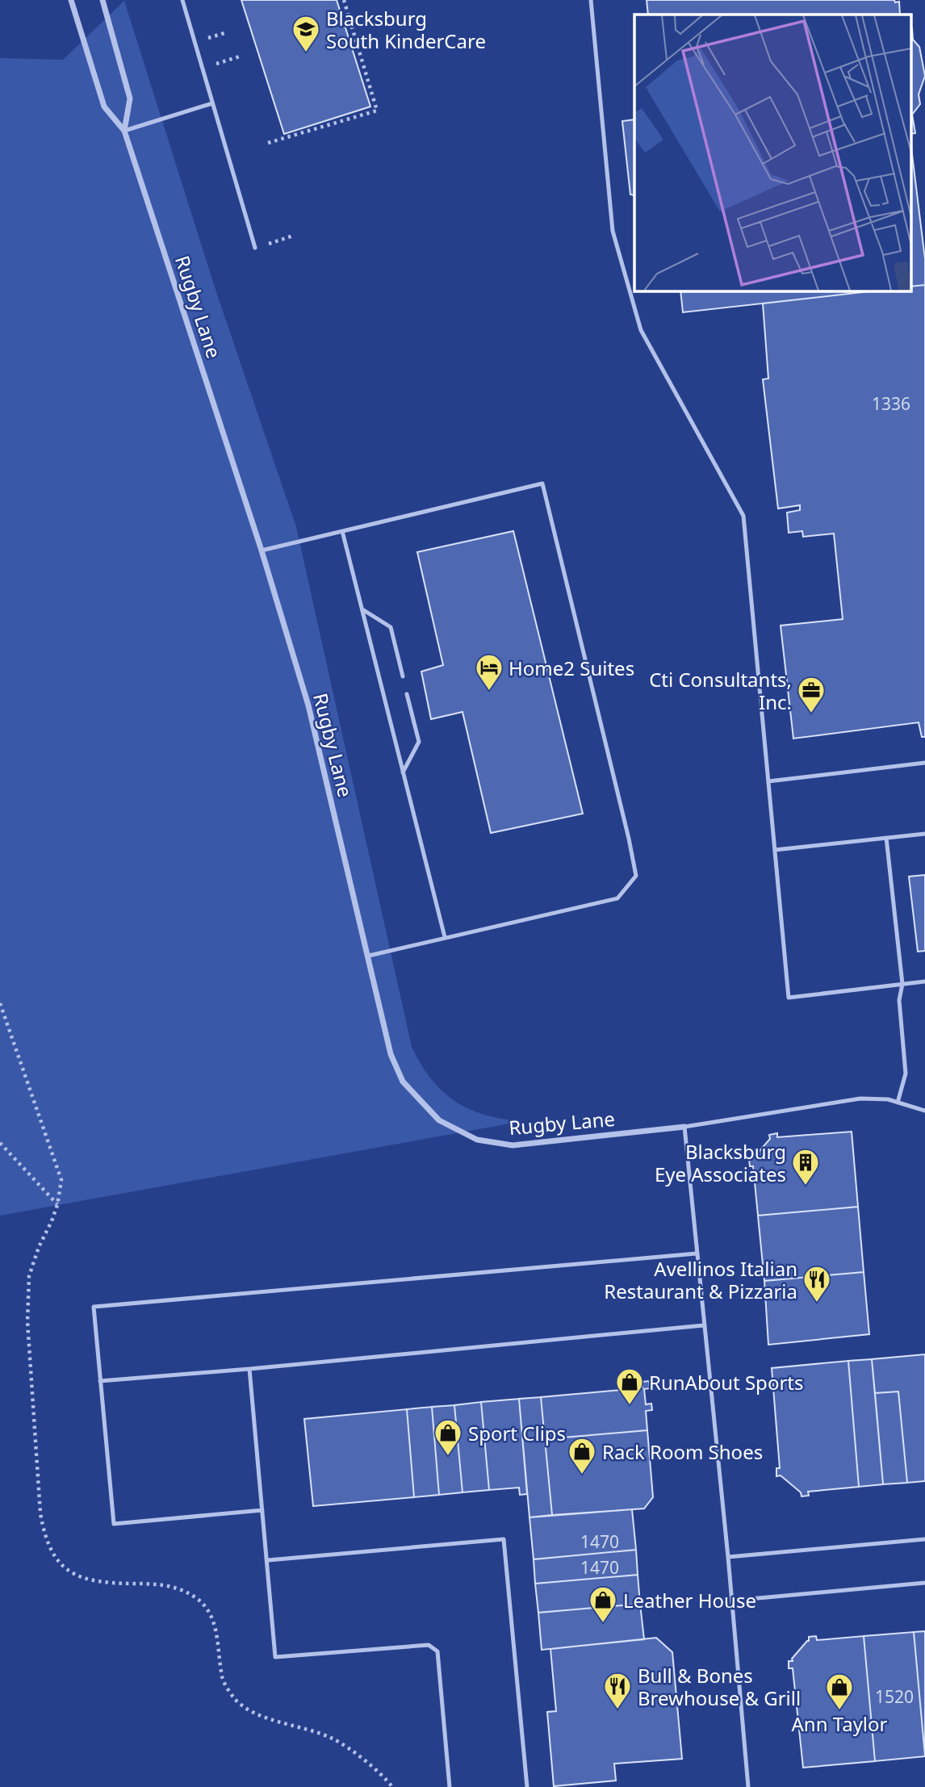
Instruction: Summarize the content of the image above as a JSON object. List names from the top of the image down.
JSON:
{
  "streets": {
    "street": ["Rugby Lane"]
  },
  "places": {
    "school or university": ["Blacksburg South KinderCare"],
    "hotel": ["Home2 Suites"],
    "office": ["Cti Consultants, Inc."],
    "building": ["Blacksburg Eye Associates"],
    "restaurant": ["Avellinos Italian Restaurant & Pizzaria", "Bull & Bones Brewhouse & Grill"],
    "shop": [
      "RunAbout Sports",
      "Sport Clips",
      "Rack Room Shoes",
      "Leather House",
      "Ann Taylor"
    ]
  },
  "house_numbers": [
    "1336",
    "1470",
    "1470",
    "1520"
  ]
}
